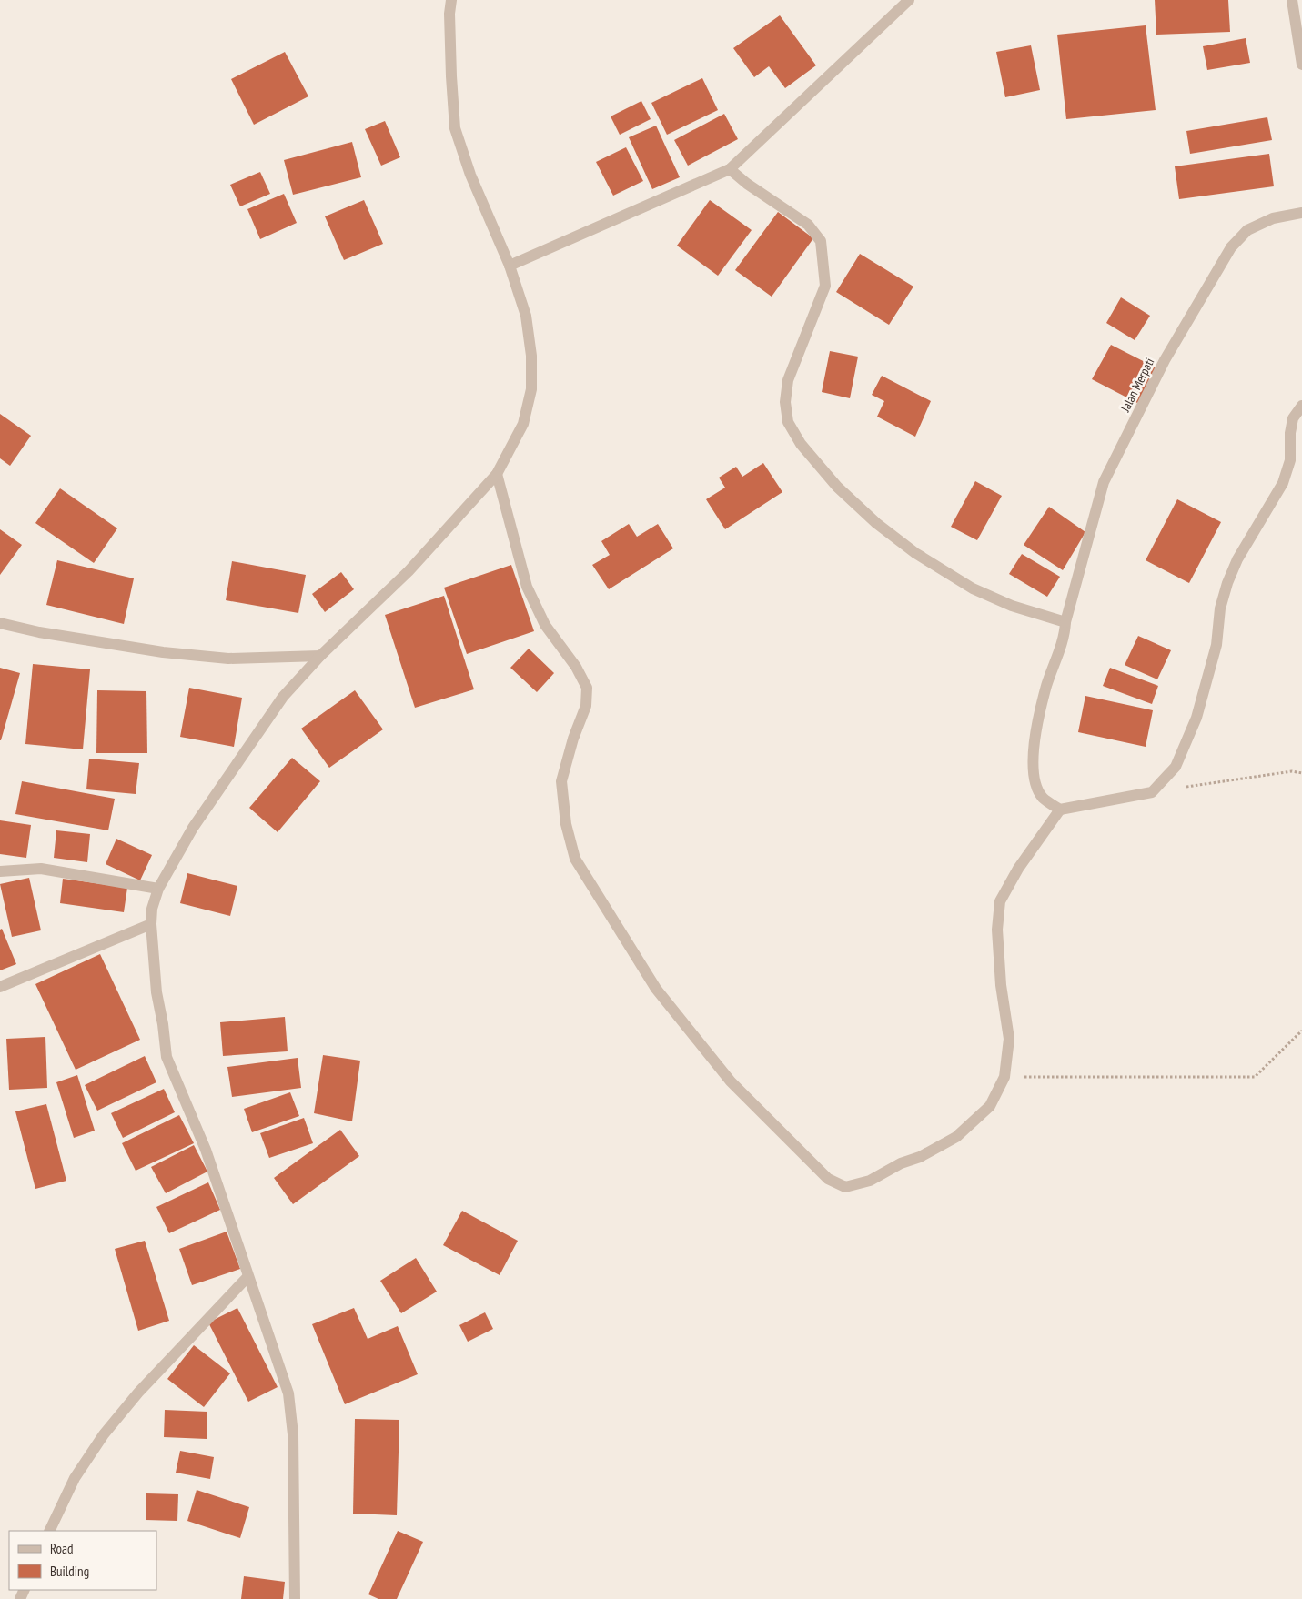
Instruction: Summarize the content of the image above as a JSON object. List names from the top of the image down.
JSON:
{
  "streets": {
    "street": ["Jalan Merpati"]
  },
  "legend": ["Road", "Building"]
}
